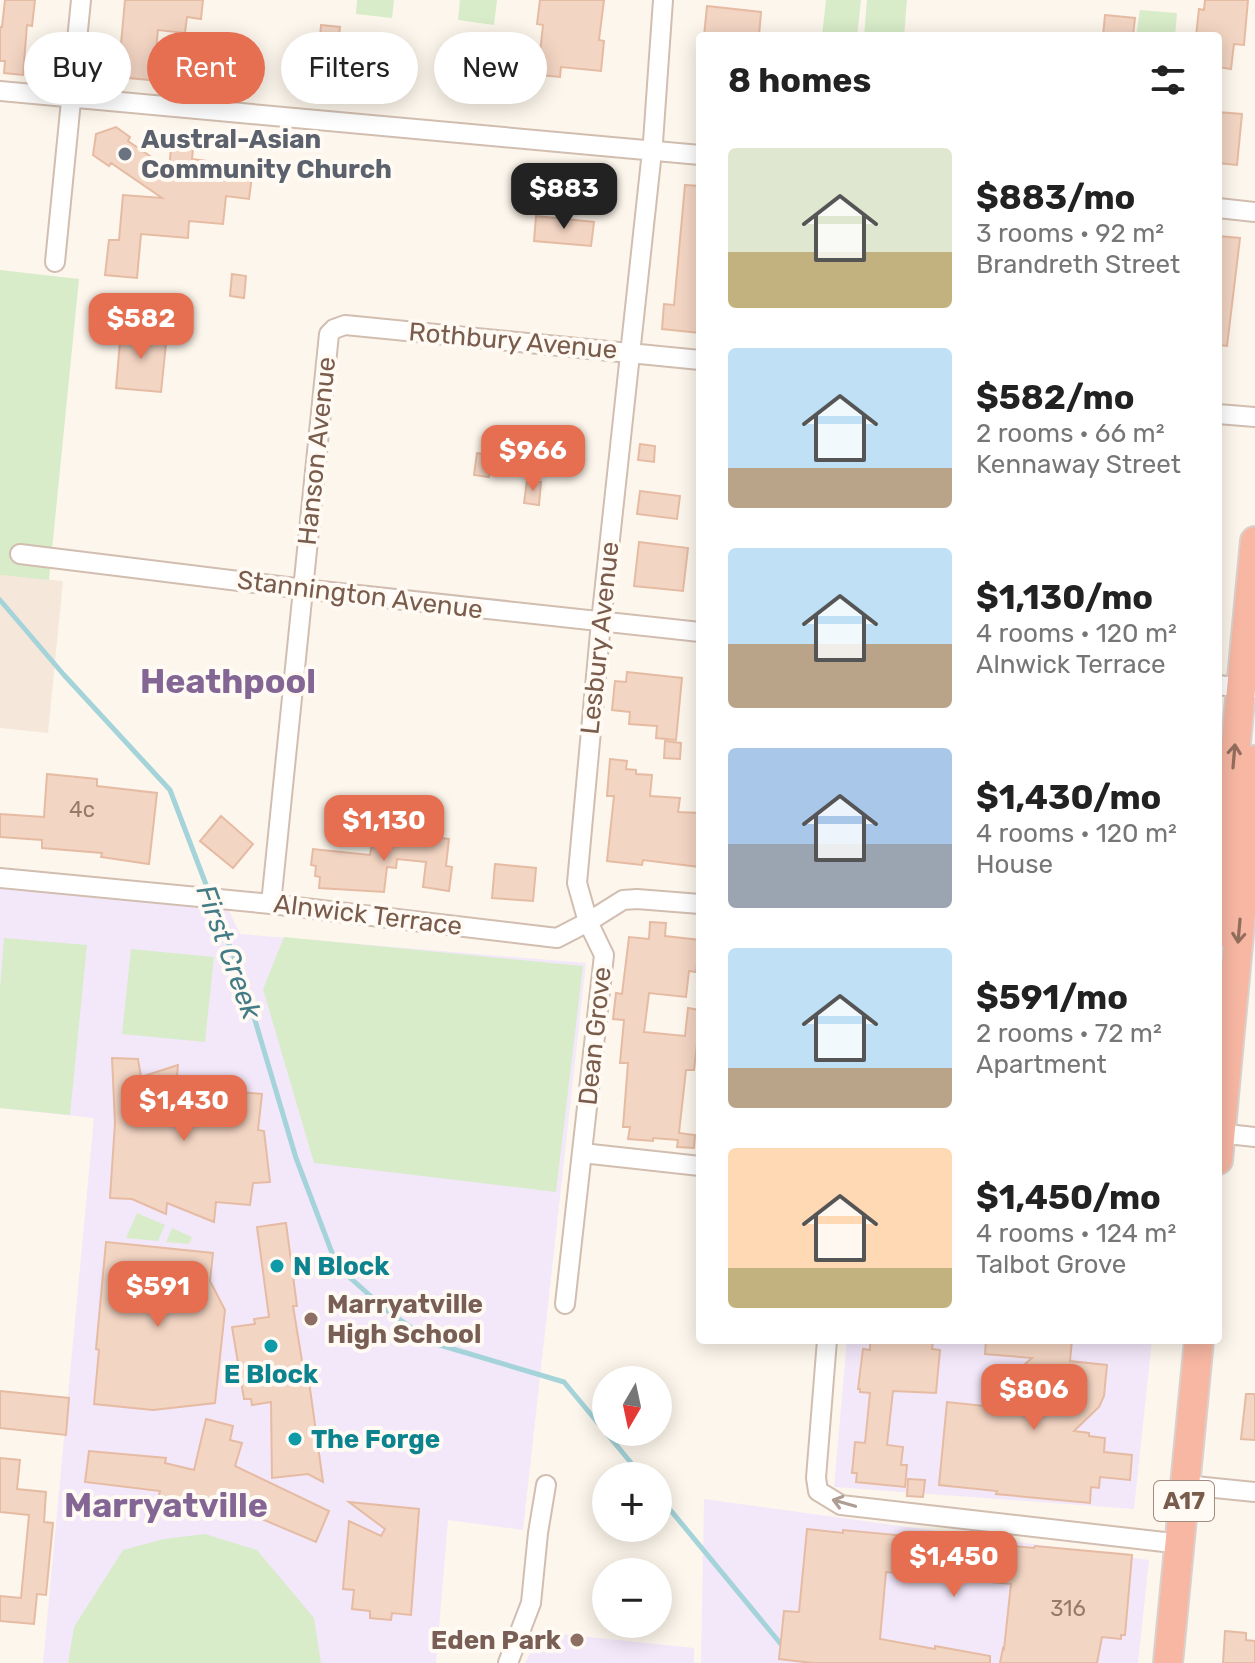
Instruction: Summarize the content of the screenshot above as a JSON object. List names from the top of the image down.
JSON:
{
  "streets": {
    "highway": ["A17"],
    "street": [
      "Rothbury Avenue",
      "Hanson Avenue",
      "Stannington Avenue",
      "Lesbury Avenue",
      "Alnwick Terrace",
      "Dean Grove"
    ]
  },
  "crossings": [
    ["Rothbury Avenue", "Hanson Avenue"],
    ["Rothbury Avenue", "Lesbury Avenue"],
    ["Hanson Avenue", "Stannington Avenue"],
    ["Hanson Avenue", "Alnwick Terrace"],
    ["Stannington Avenue", "Lesbury Avenue"],
    ["Lesbury Avenue", "Alnwick Terrace"],
    ["Lesbury Avenue", "Dean Grove"],
    ["Alnwick Terrace", "Dean Grove"]
  ],
  "districts": ["Heathpool", "Marryatville"],
  "water": ["First Creek"],
  "places": [
    "Austral-Asian Community Church",
    "N Block",
    "Marryatville High School",
    "E Block",
    "The Forge",
    "Eden Park"
  ],
  "house_numbers": ["4c", "316"],
  "north": "bottom",
  "page": {
    "chip": [
      "Buy",
      "Rent",
      "Filters",
      "New"
    ],
    "heading": "8 homes",
    "list": [
      {
        "name": "$883/mo",
        "note": "3 rooms · 92 m² · Brandreth Street"
      },
      {
        "name": "$582/mo",
        "note": "2 rooms · 66 m² · Kennaway Street"
      },
      {
        "name": "$1,130/mo",
        "note": "4 rooms · 120 m² · Alnwick Terrace"
      },
      {
        "name": "$1,430/mo",
        "note": "4 rooms · 120 m² · House"
      },
      {
        "name": "$591/mo",
        "note": "2 rooms · 72 m² · Apartment"
      },
      {
        "name": "$1,450/mo",
        "note": "4 rooms · 124 m² · Talbot Grove"
      }
    ],
    "price": [
      "$883",
      "$582",
      "$966",
      "$1,130",
      "$1,430",
      "$591",
      "$806",
      "$1,450"
    ],
    "map_buttons": ["+", "−"]
  }
}
